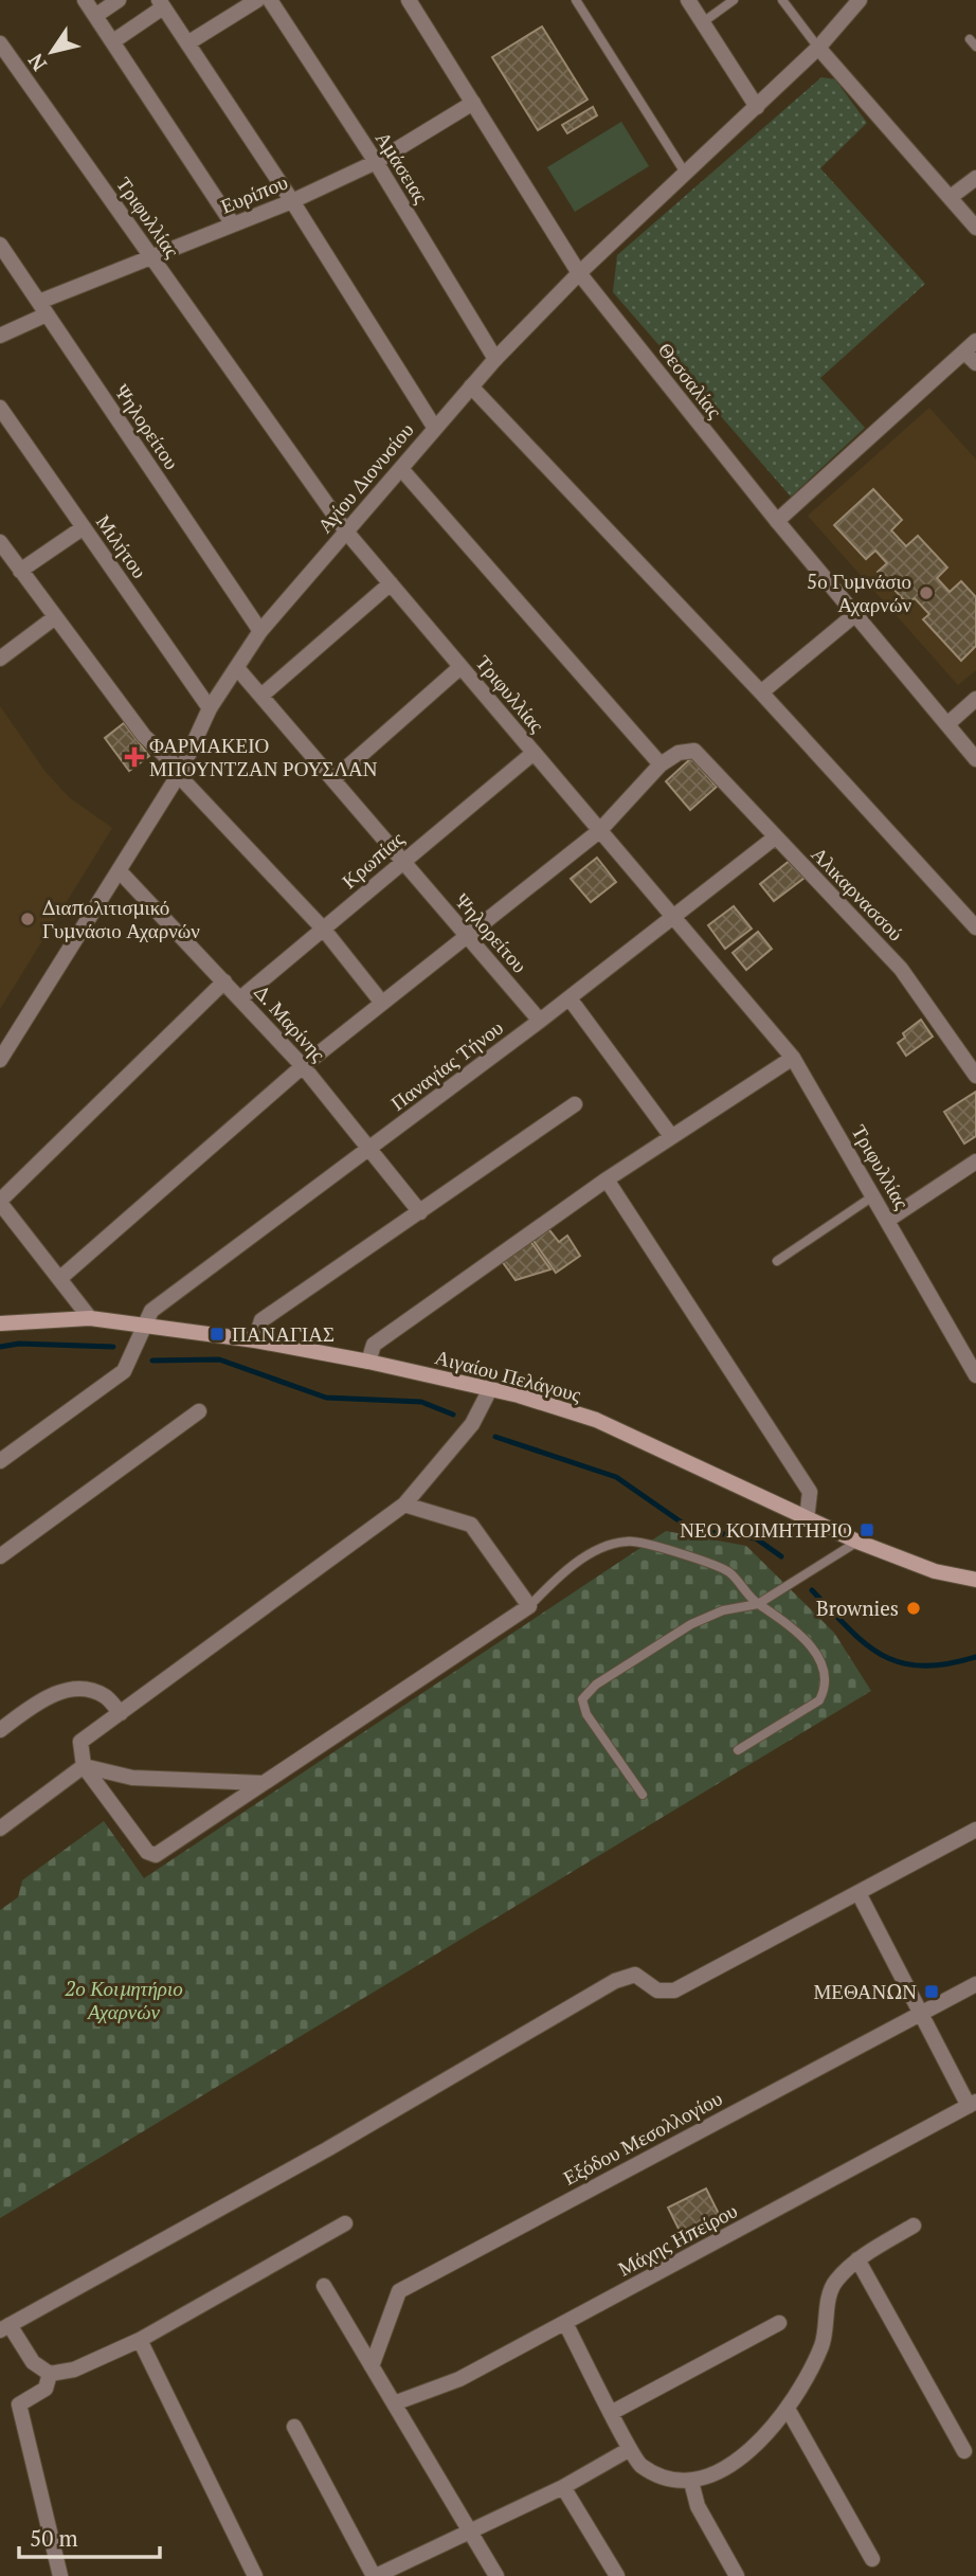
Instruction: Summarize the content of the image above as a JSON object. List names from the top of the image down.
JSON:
{
  "streets": {
    "main road": ["Αιγαίου Πελάγους"],
    "street": [
      "Αμάσειας",
      "Ευρίπου",
      "Τριφυλλίας",
      "Θεσσαλίας",
      "Ψηλορείτου",
      "Αγίου Διονυσίου",
      "Μιλήτου",
      "Κρωπίας",
      "Αλικαρνασσού",
      "Δ. Μαρίνης",
      "Παναγίας Τήνου",
      "Εξόδου Μεσολλογίου",
      "Μάχης Ηπείρου"
    ]
  },
  "crossings": [
    ["Αμάσειας", "Ευρίπου"],
    ["Αμάσειας", "Αγίου Διονυσίου"],
    ["Ευρίπου", "Τριφυλλίας"],
    ["Ευρίπου", "Θεσσαλίας"],
    ["Ευρίπου", "Ψηλορείτου"],
    ["Τριφυλλίας", "Αγίου Διονυσίου"],
    ["Τριφυλλίας", "Κρωπίας"],
    ["Τριφυλλίας", "Παναγίας Τήνου"],
    ["Θεσσαλίας", "Αγίου Διονυσίου"],
    ["Ψηλορείτου", "Αγίου Διονυσίου"],
    ["Ψηλορείτου", "Κρωπίας"],
    ["Ψηλορείτου", "Παναγίας Τήνου"],
    ["Αγίου Διονυσίου", "Μιλήτου"],
    ["Αγίου Διονυσίου", "Δ. Μαρίνης"],
    ["Κρωπίας", "Δ. Μαρίνης"],
    ["Αλικαρνασσού", "Παναγίας Τήνου"],
    ["Δ. Μαρίνης", "Παναγίας Τήνου"],
    ["Παναγίας Τήνου", "Αιγαίου Πελάγους"]
  ],
  "parks": ["2ο Κοιμητήριο Αχαρνών"],
  "places": {
    "other": ["5ο Γυμνάσιο Αχαρνών", "Διαπολιτισμικό Γυμνάσιο Αχαρνών", "Brownies"],
    "health": ["ΦΑΡΜΑΚΕΙΟ ΜΠΟΥΝΤΖΑΝ ΡΟΥΣΛΑΝ"],
    "transit": ["ΠΑΝΑΓΙΑΣ", "ΝΕΟ ΚΟΙΜΗΤΗΡΙΟ", "ΜΕΘΑΝΩΝ"]
  },
  "scale_bar": "50 m",
  "north": "bottom left"
}
